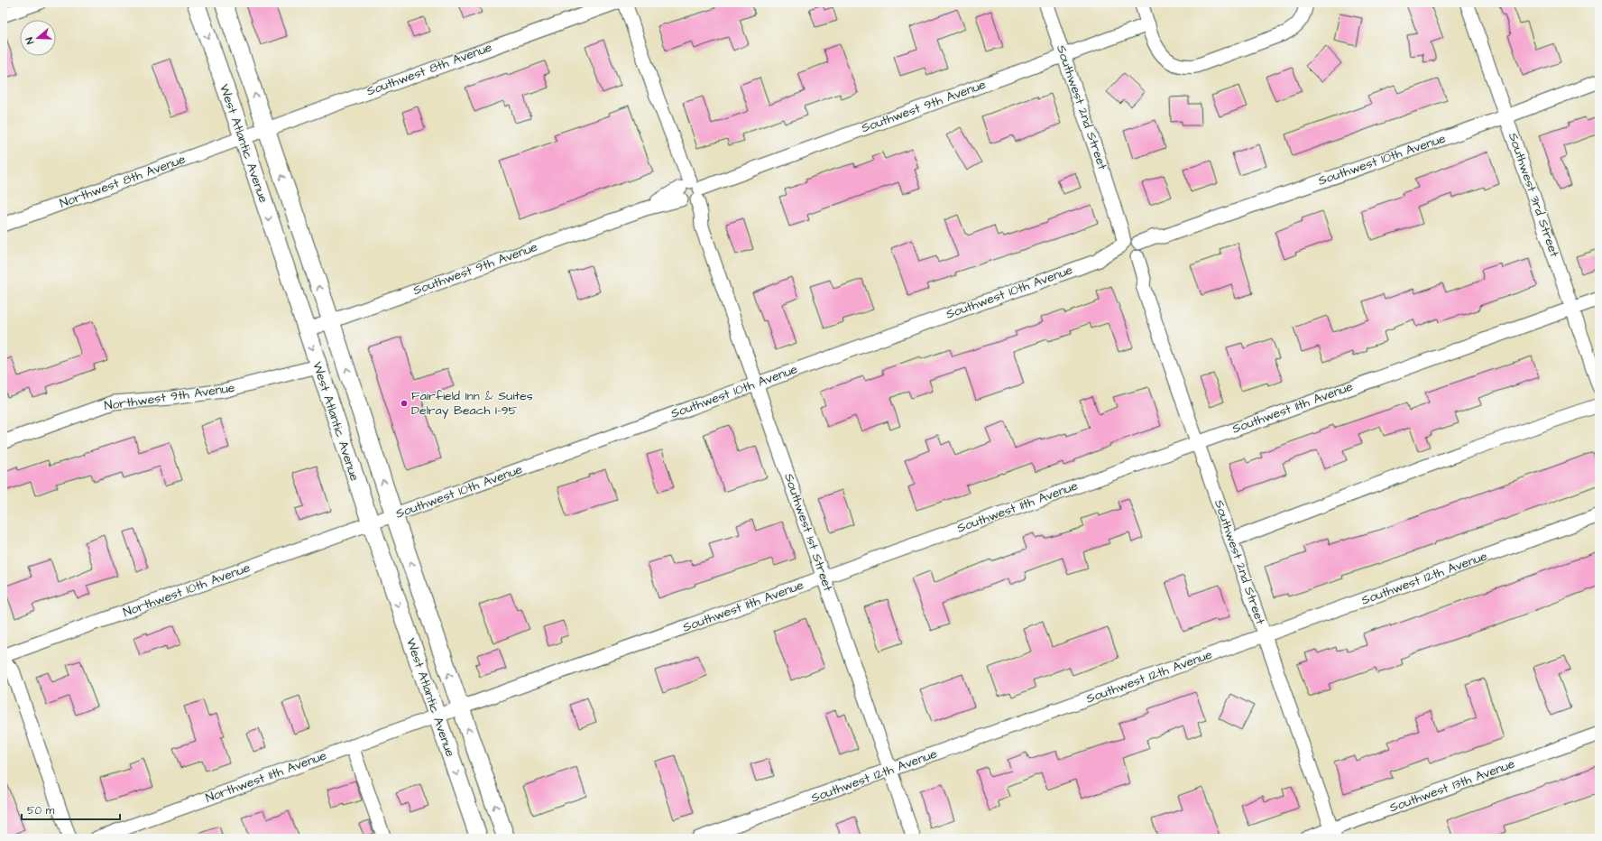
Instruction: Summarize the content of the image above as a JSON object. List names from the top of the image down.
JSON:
{
  "streets": {
    "main road": ["West Atlantic Avenue"],
    "street": [
      "Southwest 8th Avenue",
      "Southwest 9th Avenue",
      "Southwest 2nd Street",
      "Southwest 10th Avenue",
      "Northwest 8th Avenue",
      "Southwest 3rd Street",
      "Northwest 9th Avenue",
      "Southwest 11th Avenue",
      "Southwest 1st Street",
      "Southwest 12th Avenue",
      "Northwest 10th Avenue",
      "Northwest 11th Avenue",
      "Southwest 13th Avenue"
    ]
  },
  "crossings": [
    ["Southwest 8th Avenue", "West Atlantic Avenue"],
    ["Southwest 8th Avenue", "Northwest 8th Avenue"],
    ["Southwest 9th Avenue", "Southwest 2nd Street"],
    ["Southwest 9th Avenue", "West Atlantic Avenue"],
    ["Southwest 9th Avenue", "Southwest 1st Street"],
    ["Southwest 2nd Street", "Southwest 10th Avenue"],
    ["Southwest 2nd Street", "Southwest 11th Avenue"],
    ["Southwest 2nd Street", "Southwest 12th Avenue"],
    ["Southwest 2nd Street", "Southwest 13th Avenue"],
    ["West Atlantic Avenue", "Southwest 10th Avenue"],
    ["West Atlantic Avenue", "Northwest 8th Avenue"],
    ["West Atlantic Avenue", "Northwest 9th Avenue"],
    ["West Atlantic Avenue", "Southwest 11th Avenue"],
    ["West Atlantic Avenue", "Northwest 10th Avenue"],
    ["West Atlantic Avenue", "Northwest 11th Avenue"],
    ["Southwest 10th Avenue", "Southwest 3rd Street"],
    ["Southwest 10th Avenue", "Southwest 1st Street"],
    ["Southwest 10th Avenue", "Northwest 10th Avenue"],
    ["Southwest 3rd Street", "Southwest 11th Avenue"],
    ["Southwest 11th Avenue", "Southwest 1st Street"],
    ["Southwest 11th Avenue", "Northwest 11th Avenue"],
    ["Southwest 1st Street", "Southwest 12th Avenue"]
  ],
  "places": ["Fairfield Inn & Suites Delray Beach I-95"],
  "scale_bar": "50 m",
  "north": "left"
}
